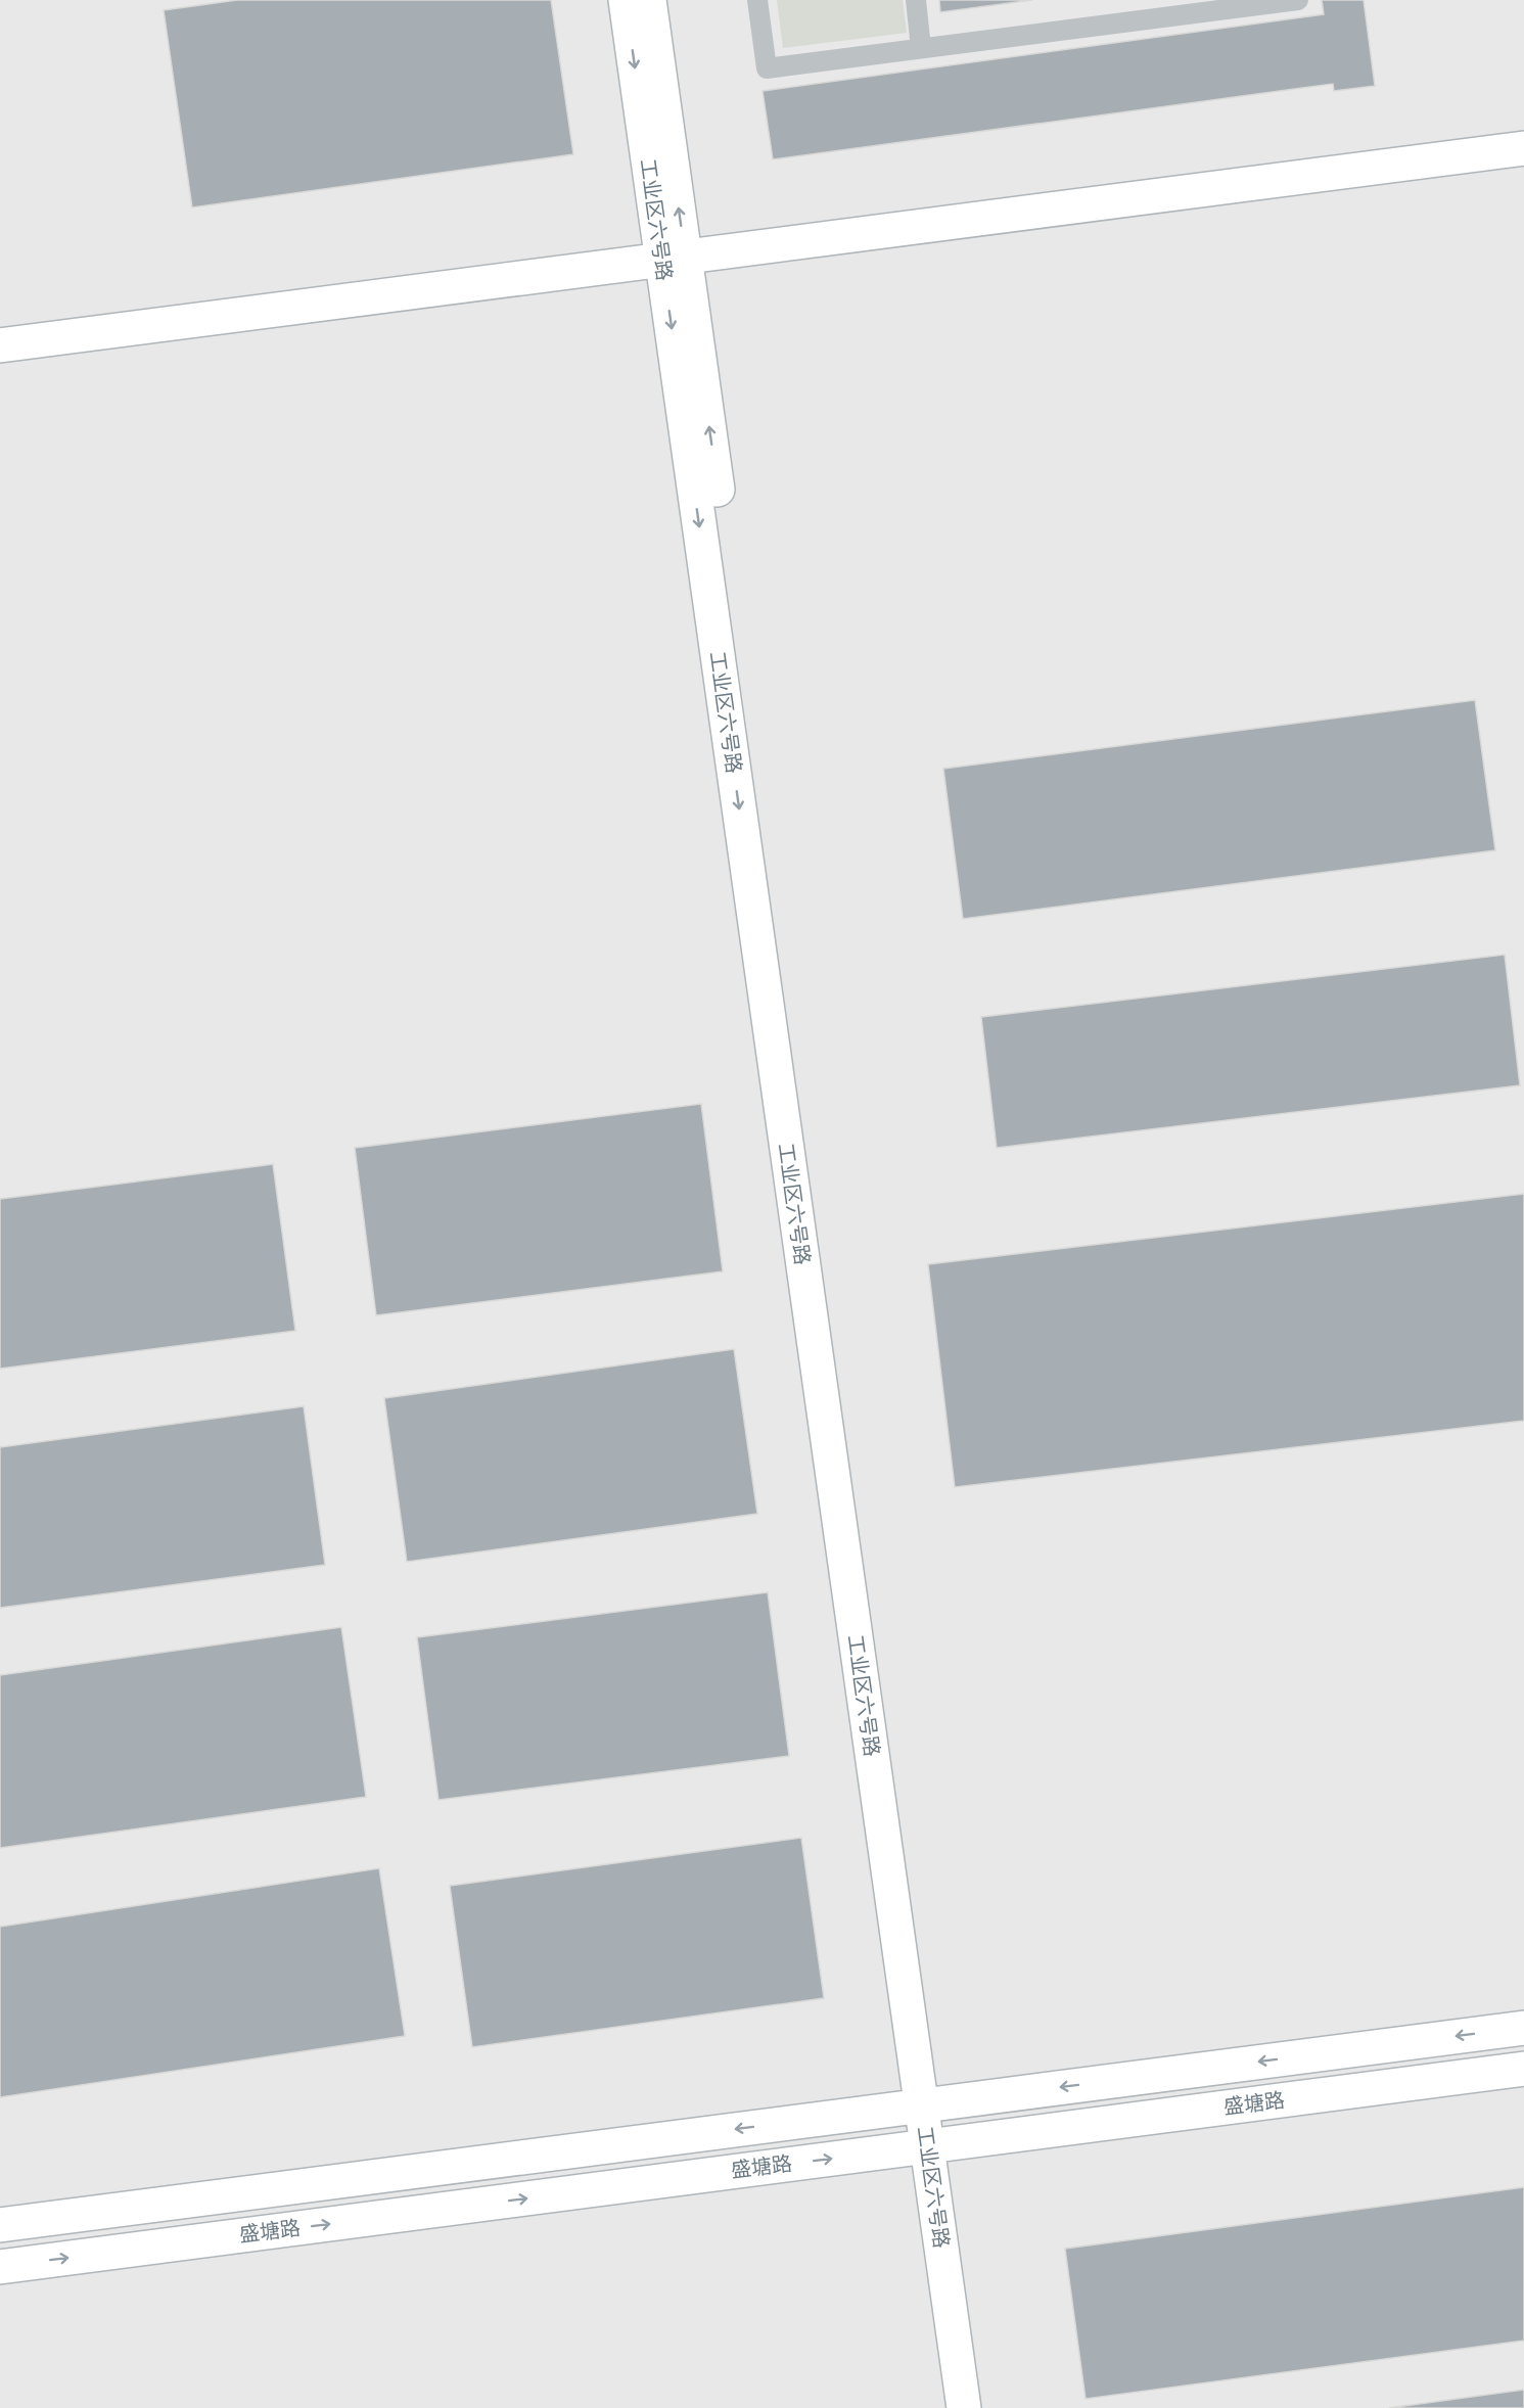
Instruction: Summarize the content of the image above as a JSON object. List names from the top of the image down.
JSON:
{
  "streets": {
    "street": ["工业区六号路", "盛塘路"]
  },
  "crossings": [
    ["工业区六号路", "盛塘路"]
  ]
}
